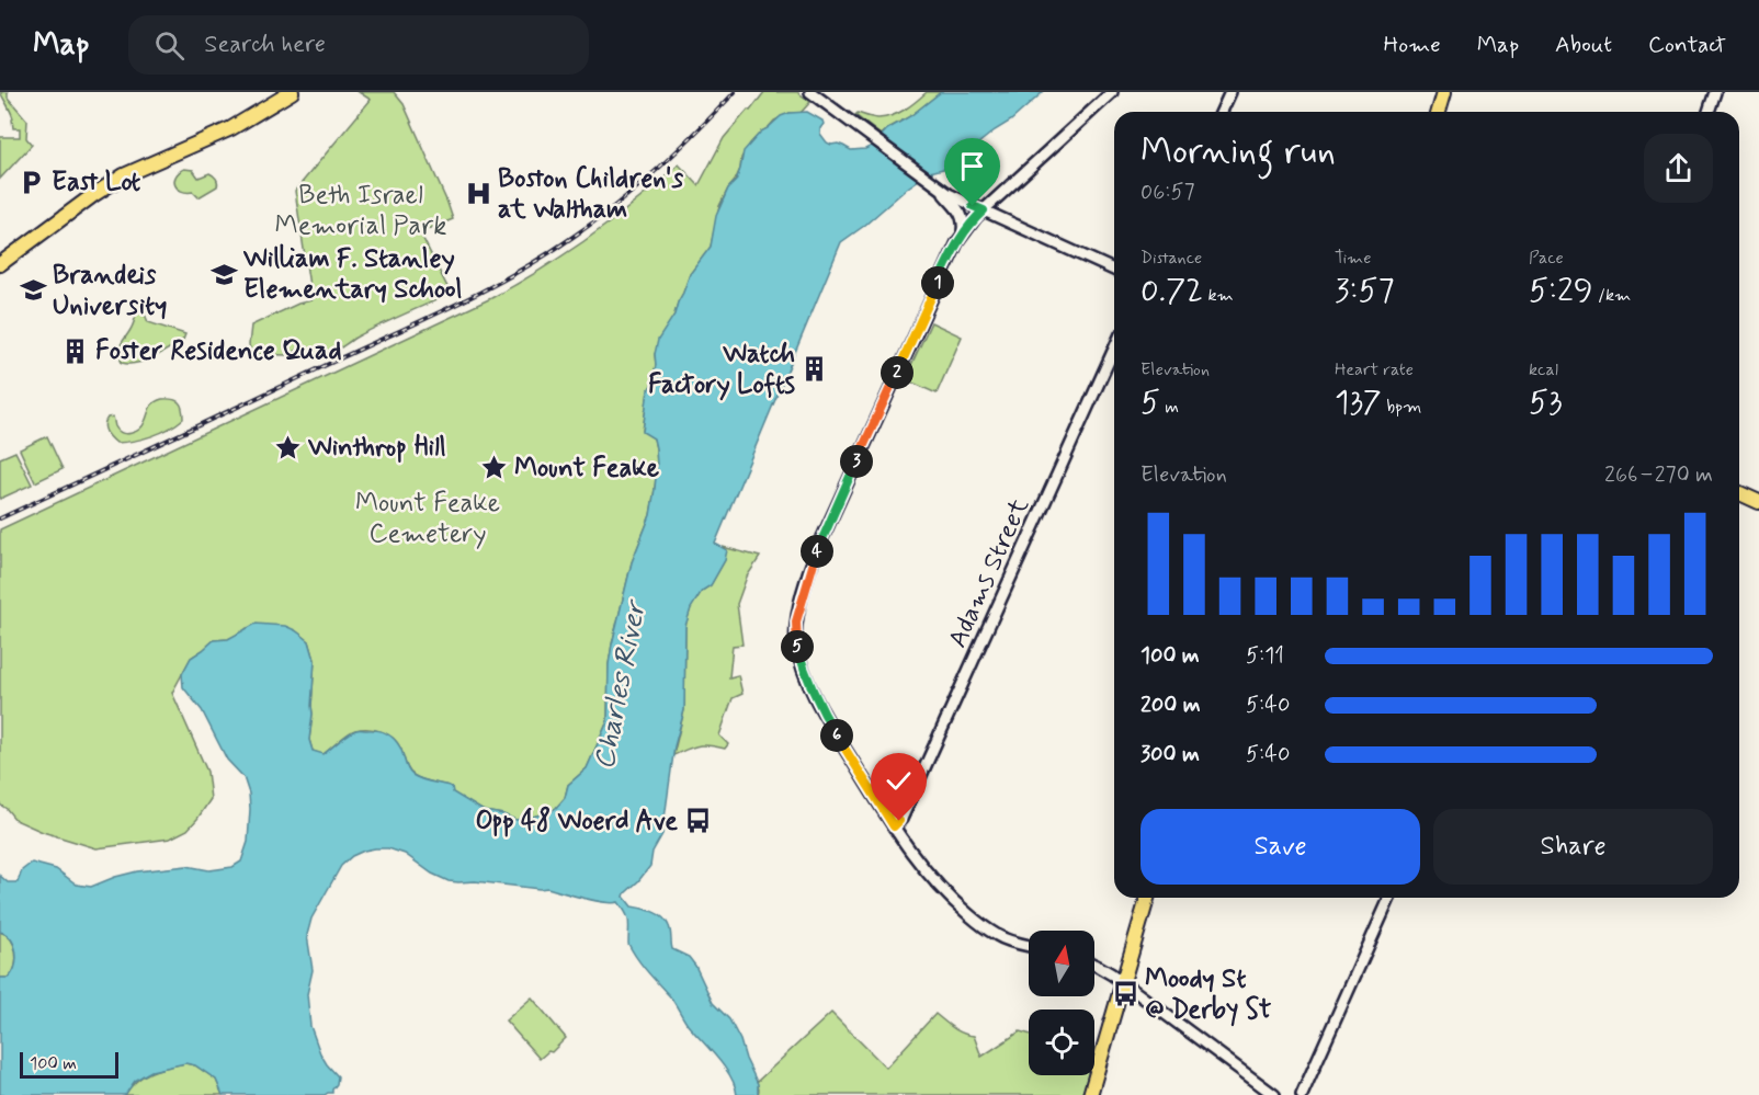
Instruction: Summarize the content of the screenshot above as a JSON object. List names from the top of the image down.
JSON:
{
  "streets": {
    "street": ["Adams Street"]
  },
  "water": ["Charles River"],
  "parks": ["Beth Israel Memorial Park", "Mount Feake Cemetery"],
  "places": {
    "parking": ["East Lot"],
    "hospital": ["Boston Children's at Waltham"],
    "school or university": ["William F. Stanley Elementary School", "Brandeis University"],
    "building": ["Foster Residence Quad", "Watch Factory Lofts"],
    "place": ["Winthrop Hill", "Mount Feake"],
    "bus stop": ["Opp 48 Woerd Ave", "Moody St @ Derby St"]
  },
  "scale_bar": "100 m",
  "north": "top",
  "page": {
    "header": "Map",
    "search": "Search here",
    "nav": [
      "Home",
      "Map",
      "About",
      "Contact"
    ],
    "heading": ["Morning run", "06:57"],
    "stats": [
      ["Distance", "0.72 km"],
      ["Time", "3:57"],
      ["Pace", "5:29 /km"],
      ["Elevation", "5 m"],
      ["Heart rate", "137 bpm"],
      ["kcal", "53"]
    ],
    "pins": [
      "1",
      "2",
      "3",
      "4",
      "5",
      "6"
    ],
    "chart": ["Elevation", "266–270 m"],
    "list": [
      {
        "name": "100 m",
        "note": "5:11"
      },
      {
        "name": "200 m",
        "note": "5:40"
      },
      {
        "name": "300 m",
        "note": "5:40"
      }
    ],
    "buttons": ["Save", "Share"],
    "scale": "100 m"
  }
}
